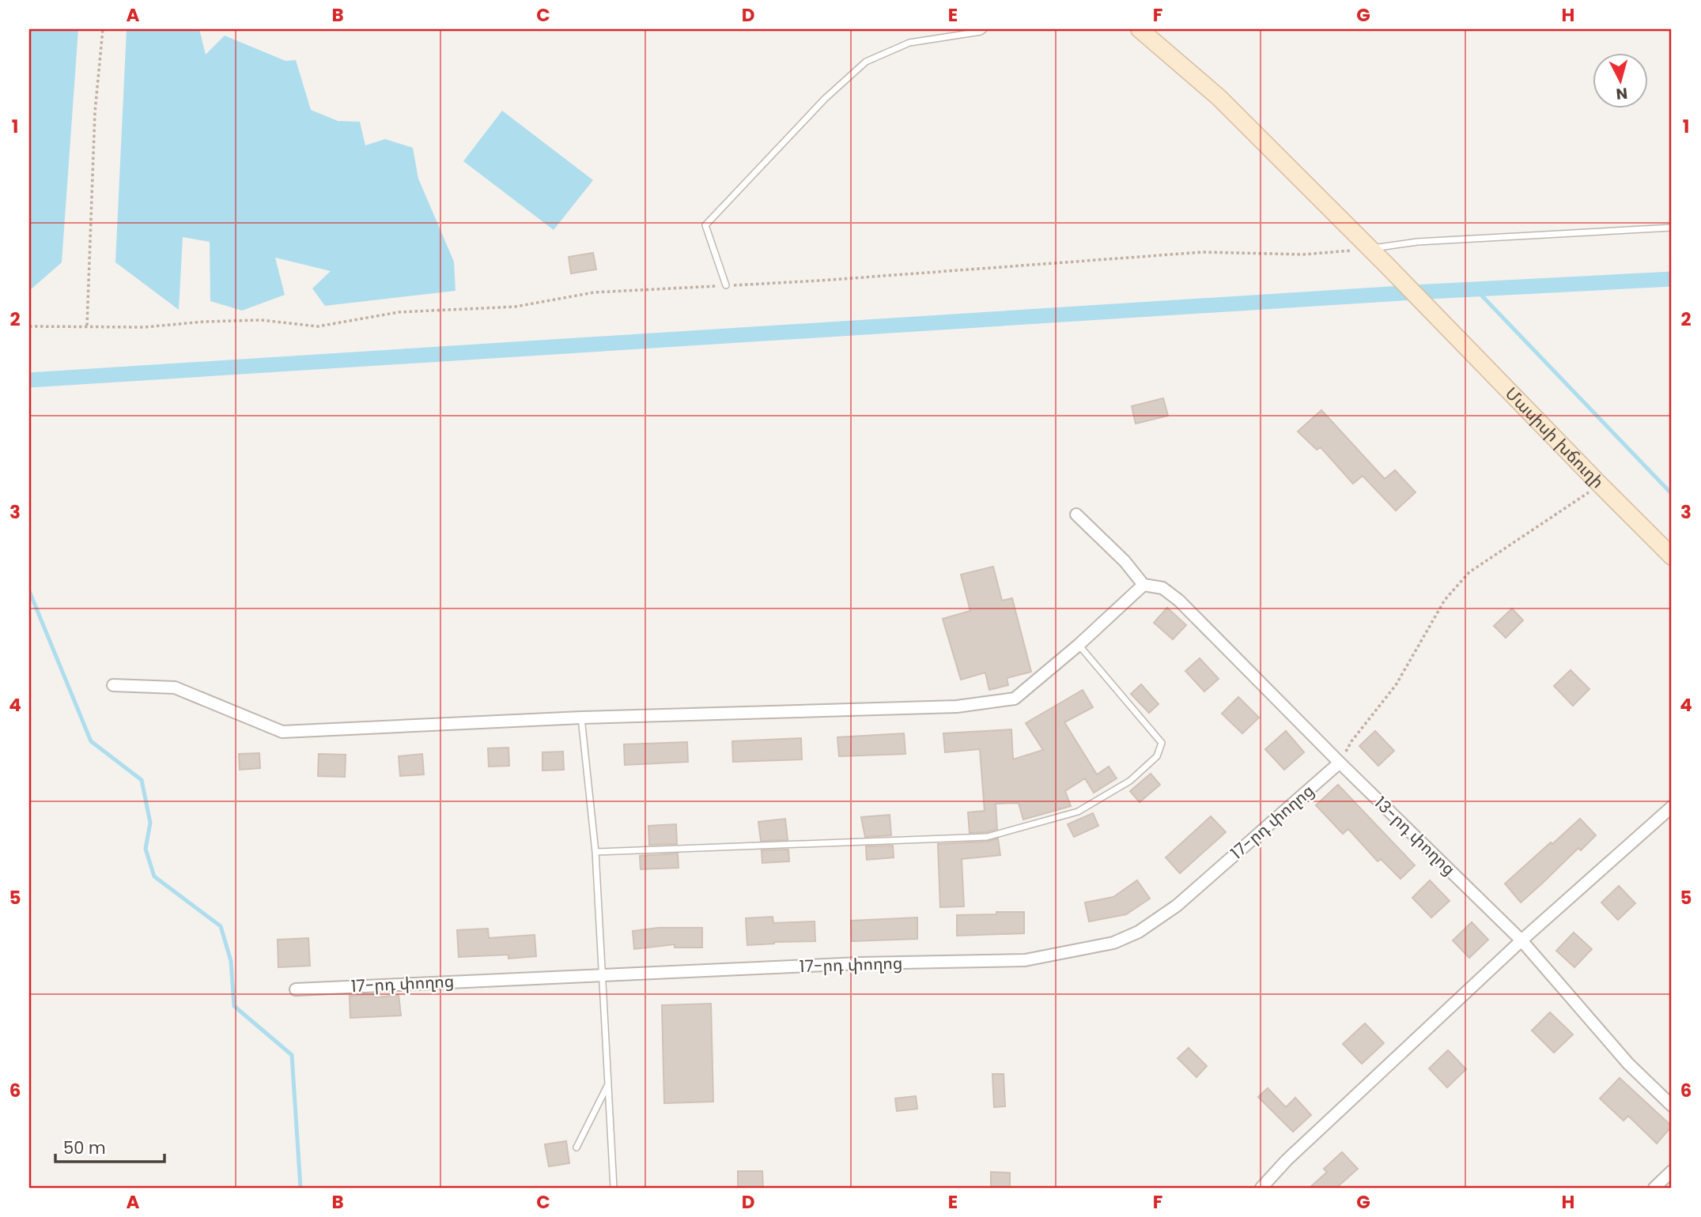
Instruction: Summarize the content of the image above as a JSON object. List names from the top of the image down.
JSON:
{
  "streets": {
    "main road": ["Մասիսի խճուղի"],
    "street": ["17-րդ փողոց", "13-րդ փողոց"]
  },
  "crossings": [
    ["17-րդ փողոց", "13-րդ փողոց"]
  ],
  "scale_bar": "50 m",
  "north": "bottom",
  "grid": {
    "columns": [
      "A",
      "B",
      "C",
      "D",
      "E",
      "F",
      "G",
      "H"
    ],
    "rows": [
      "1",
      "2",
      "3",
      "4",
      "5",
      "6"
    ]
  }
}
